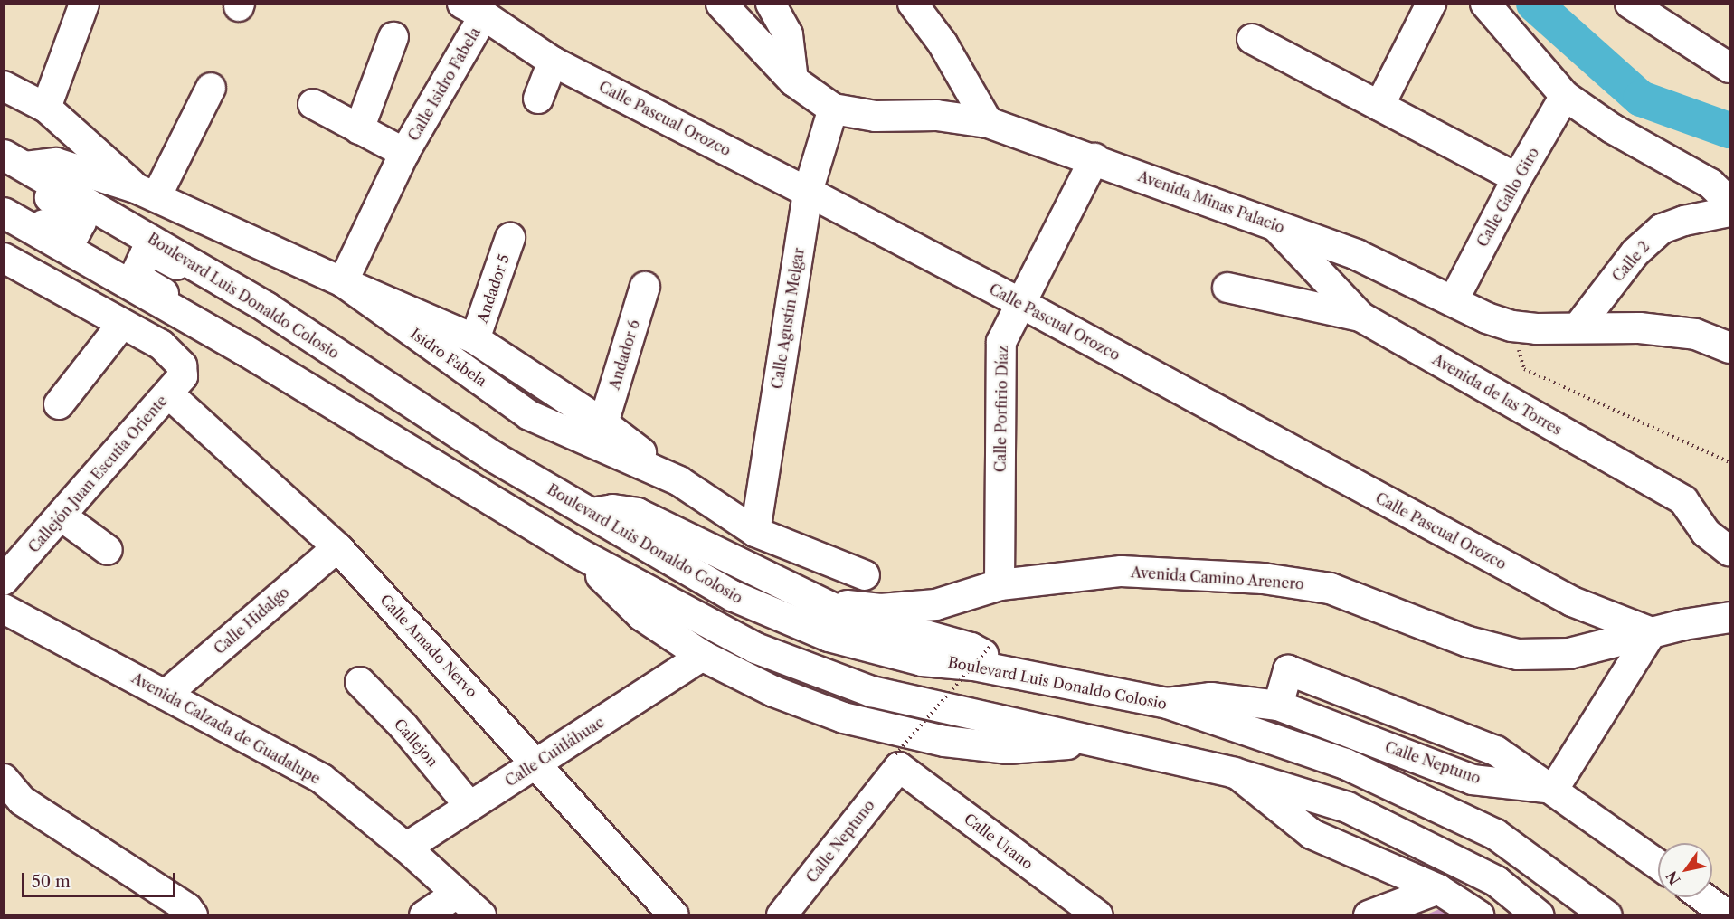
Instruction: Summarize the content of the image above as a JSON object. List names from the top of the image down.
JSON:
{
  "streets": {
    "main road": ["Avenida Minas Palacio", "Boulevard Luis Donaldo Colosio", "Avenida Camino Arenero"],
    "street": [
      "Calle Isidro Fabela",
      "Calle Pascual Orozco",
      "Calle Gallo Giro",
      "Calle 2",
      "Andador 5",
      "Calle Agustín Melgar",
      "Andador 6",
      "Isidro Fabela",
      "Avenida de las Torres",
      "Calle Porfirio Díaz",
      "Callejón Juan Escutia Oriente",
      "Calle Hidalgo",
      "Calle Amado Nervo",
      "Avenida Calzada de Guadalupe",
      "Callejon",
      "Calle Cuitláhuac",
      "Calle Neptuno",
      "Calle Urano"
    ]
  },
  "crossings": [
    ["Calle Isidro Fabela", "Calle Pascual Orozco"],
    ["Calle Isidro Fabela", "Isidro Fabela"],
    ["Calle Pascual Orozco", "Calle Agustín Melgar"],
    ["Calle Pascual Orozco", "Calle Porfirio Díaz"],
    ["Calle Pascual Orozco", "Avenida Camino Arenero"],
    ["Calle Gallo Giro", "Avenida Minas Palacio"],
    ["Avenida Minas Palacio", "Calle 2"],
    ["Avenida Minas Palacio", "Calle Agustín Melgar"],
    ["Avenida Minas Palacio", "Avenida de las Torres"],
    ["Avenida Minas Palacio", "Calle Porfirio Díaz"],
    ["Boulevard Luis Donaldo Colosio", "Isidro Fabela"],
    ["Calle Agustín Melgar", "Isidro Fabela"],
    ["Calle Porfirio Díaz", "Avenida Camino Arenero"],
    ["Callejón Juan Escutia Oriente", "Calle Amado Nervo"],
    ["Calle Hidalgo", "Calle Amado Nervo"],
    ["Calle Hidalgo", "Avenida Calzada de Guadalupe"],
    ["Calle Amado Nervo", "Calle Cuitláhuac"],
    ["Avenida Calzada de Guadalupe", "Calle Cuitláhuac"],
    ["Callejon", "Calle Cuitláhuac"],
    ["Calle Neptuno", "Calle Urano"]
  ],
  "scale_bar": "50 m",
  "north": "bottom left"
}
